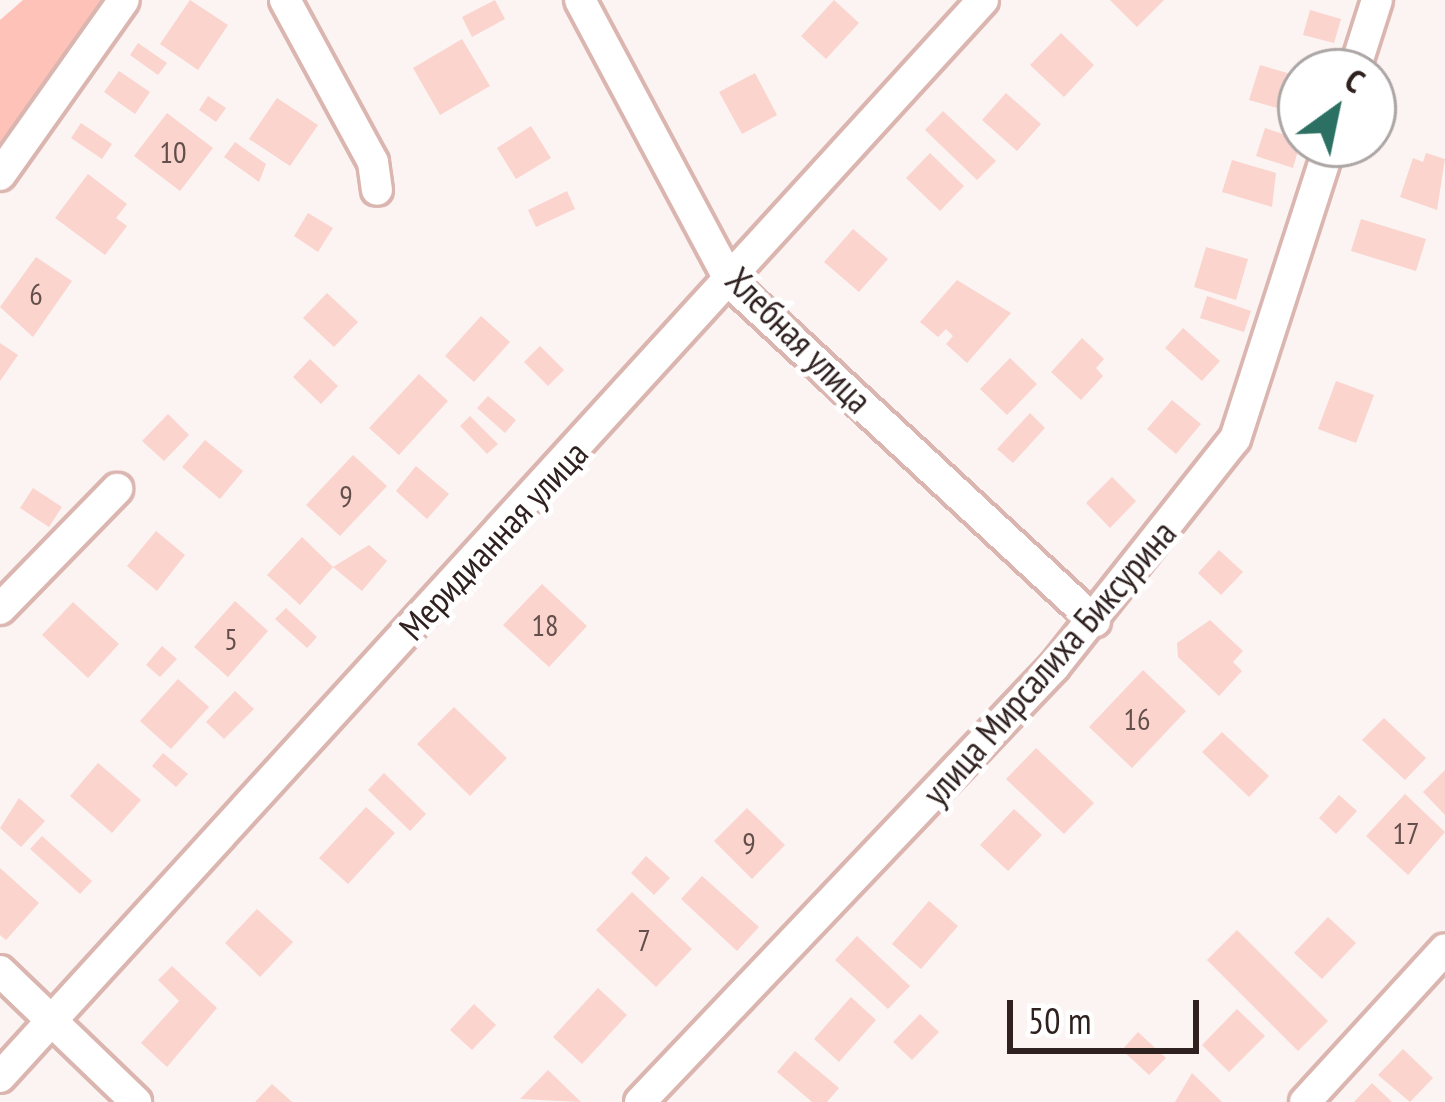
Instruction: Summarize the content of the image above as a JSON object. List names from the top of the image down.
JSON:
{
  "streets": {
    "street": ["Хлебная улица", "Меридианная улица", "улица Мирсалиха Биксурина"]
  },
  "crossings": [
    ["Хлебная улица", "Меридианная улица"],
    ["Хлебная улица", "улица Мирсалиха Биксурина"]
  ],
  "house_numbers": [
    "10",
    "6",
    "9",
    "18",
    "5",
    "16",
    "17",
    "9",
    "7"
  ],
  "scale_bar": "50 m",
  "north": "top right"
}
